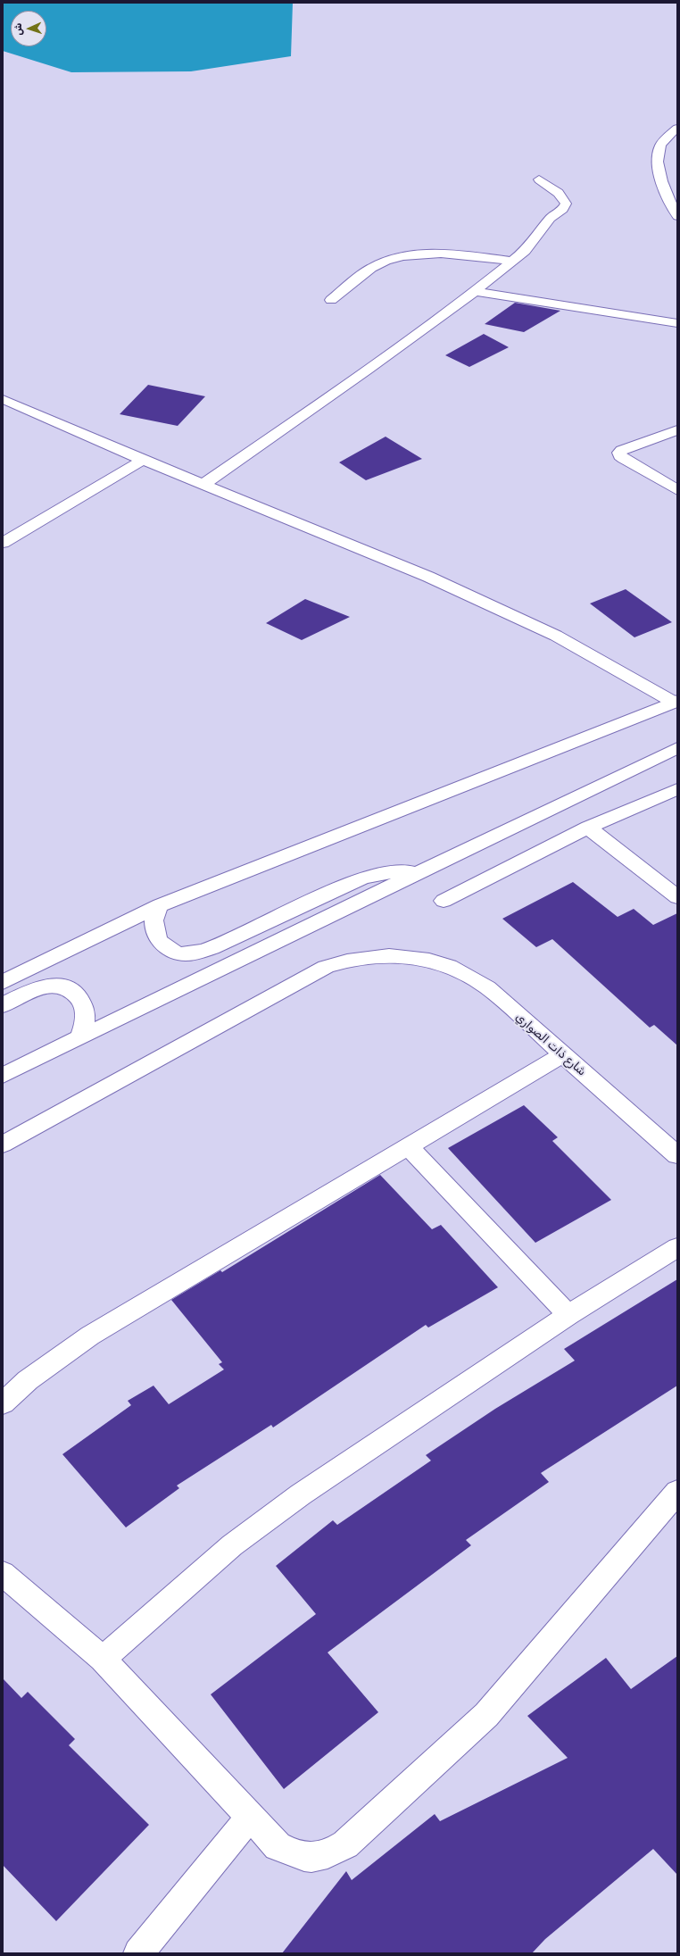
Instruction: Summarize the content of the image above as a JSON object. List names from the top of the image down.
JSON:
{
  "streets": {
    "street": ["شارع ذات الصواري"]
  },
  "north": "left"
}
